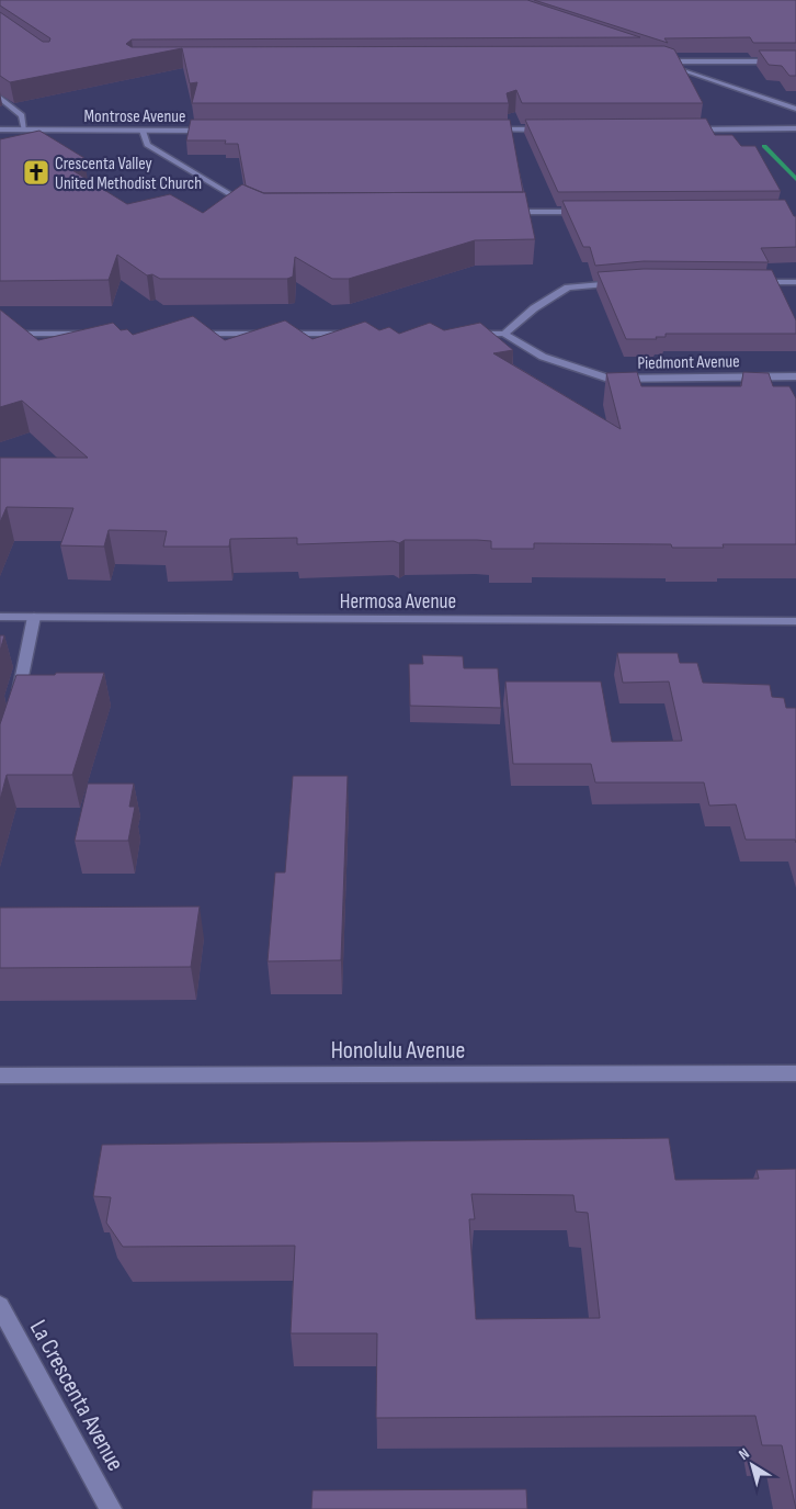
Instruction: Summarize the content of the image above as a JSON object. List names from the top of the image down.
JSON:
{
  "streets": {
    "street": [
      "Montrose Avenue",
      "Piedmont Avenue",
      "Hermosa Avenue",
      "Honolulu Avenue",
      "La Crescenta Avenue"
    ]
  },
  "places": {
    "church": ["Crescenta Valley United Methodist Church"]
  },
  "north": "top left"
}
